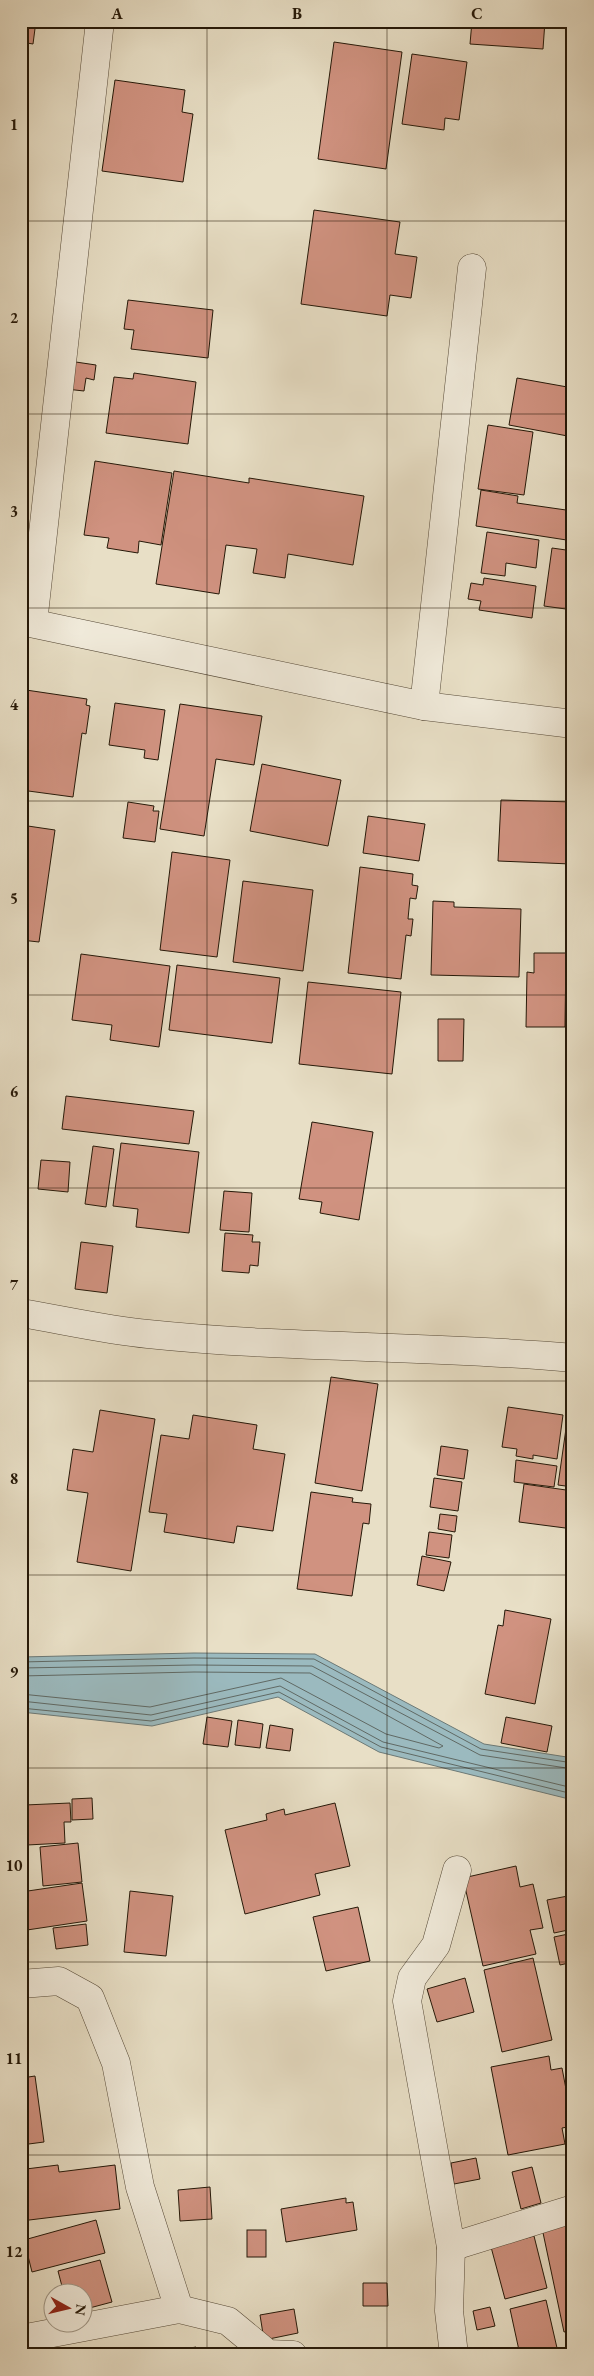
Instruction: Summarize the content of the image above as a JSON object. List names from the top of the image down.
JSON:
{
  "north": "right",
  "grid": {
    "columns": ["A", "B", "C"],
    "rows": [
      "1",
      "2",
      "3",
      "4",
      "5",
      "6",
      "7",
      "8",
      "9",
      "10",
      "11",
      "12"
    ]
  }
}
